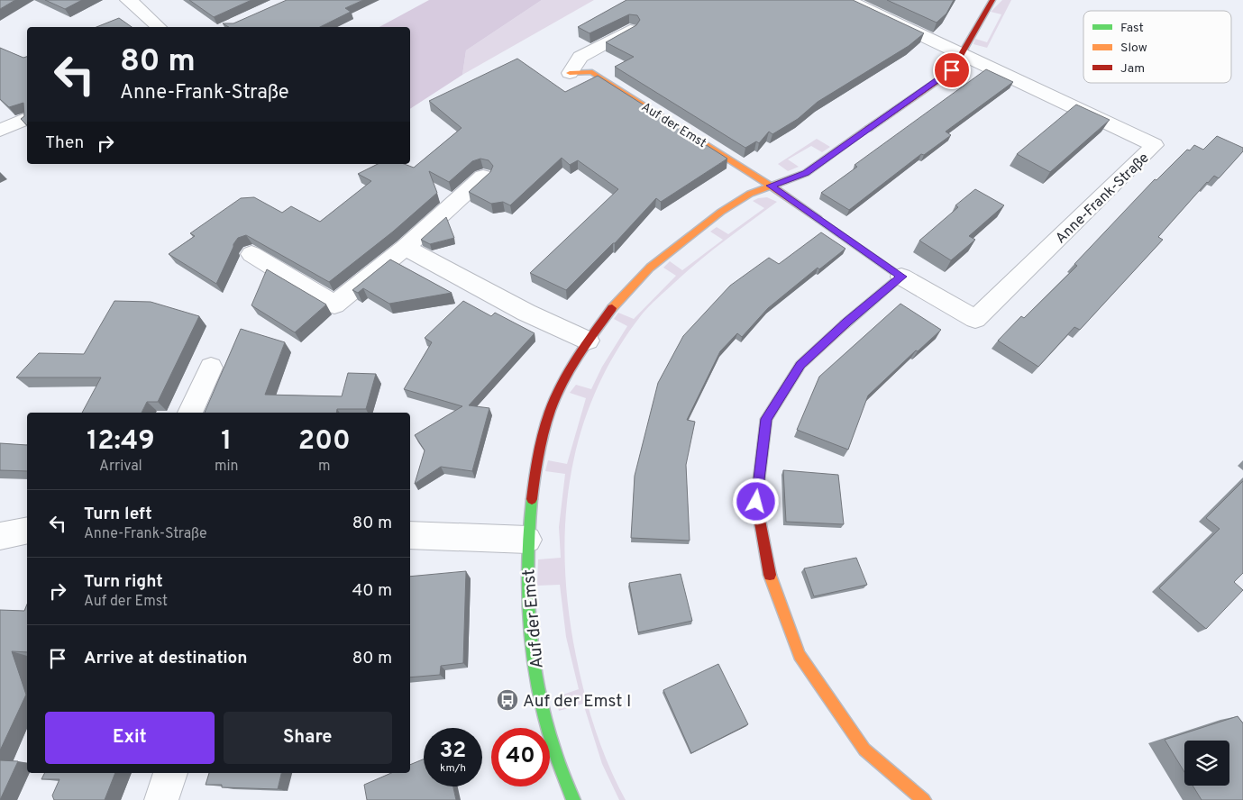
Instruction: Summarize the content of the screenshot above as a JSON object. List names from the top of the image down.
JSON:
{
  "streets": {
    "street": ["Auf der Emst", "Anne-Frank-Straße"]
  },
  "crossings": [
    ["Auf der Emst", "Anne-Frank-Straße"]
  ],
  "places": {
    "bus stop": ["Auf der Emst I"]
  },
  "legend": ["Fast", "Slow", "Jam"],
  "page": {
    "turn": ["80 m", "Anne-Frank-Straße"],
    "then": "Then",
    "eta": [
      "12:49",
      "Arrival",
      "1",
      "min",
      "200",
      "m"
    ],
    "list": [
      {
        "name": "Turn left",
        "note": "Anne-Frank-Straße",
        "value": "80 m"
      },
      {
        "name": "Turn right",
        "note": "Auf der Emst",
        "value": "40 m"
      },
      {
        "name": "Arrive at destination",
        "value": "80 m"
      }
    ],
    "buttons": ["Exit", "Share"],
    "speed": "32 km/h",
    "limit": "40"
  }
}
